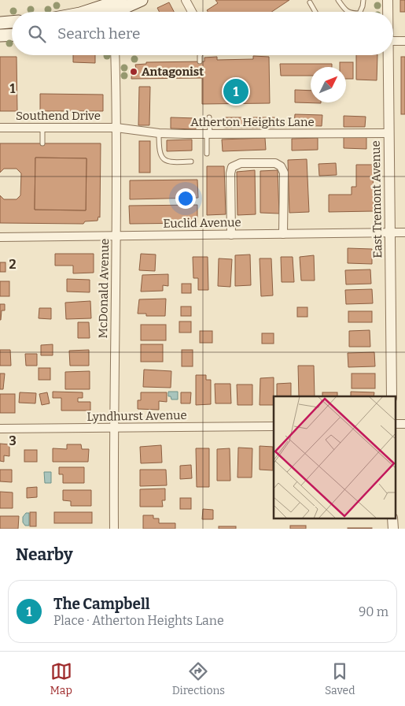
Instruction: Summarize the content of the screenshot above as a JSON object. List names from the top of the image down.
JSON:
{
  "streets": {
    "street": [
      "Southend Drive",
      "Atherton Heights Lane",
      "East Tremont Avenue",
      "Euclid Avenue",
      "McDonald Avenue",
      "Lyndhurst Avenue"
    ]
  },
  "crossings": [
    ["Southend Drive", "Atherton Heights Lane"],
    ["Southend Drive", "McDonald Avenue"],
    ["Atherton Heights Lane", "East Tremont Avenue"],
    ["Atherton Heights Lane", "McDonald Avenue"],
    ["East Tremont Avenue", "Euclid Avenue"],
    ["Euclid Avenue", "McDonald Avenue"],
    ["McDonald Avenue", "Lyndhurst Avenue"]
  ],
  "places": ["Antagonist"],
  "north": "top right",
  "page": {
    "search": "Search here",
    "pins": "1",
    "heading": "Nearby",
    "list": [
      {
        "mark": "1",
        "name": "The Campbell",
        "note": "Place · Atherton Heights Lane",
        "value": "90 m"
      }
    ],
    "nav": ["Map", "Directions", "Saved"]
  },
  "grid": {
    "rows": ["1", "2", "3"]
  }
}
